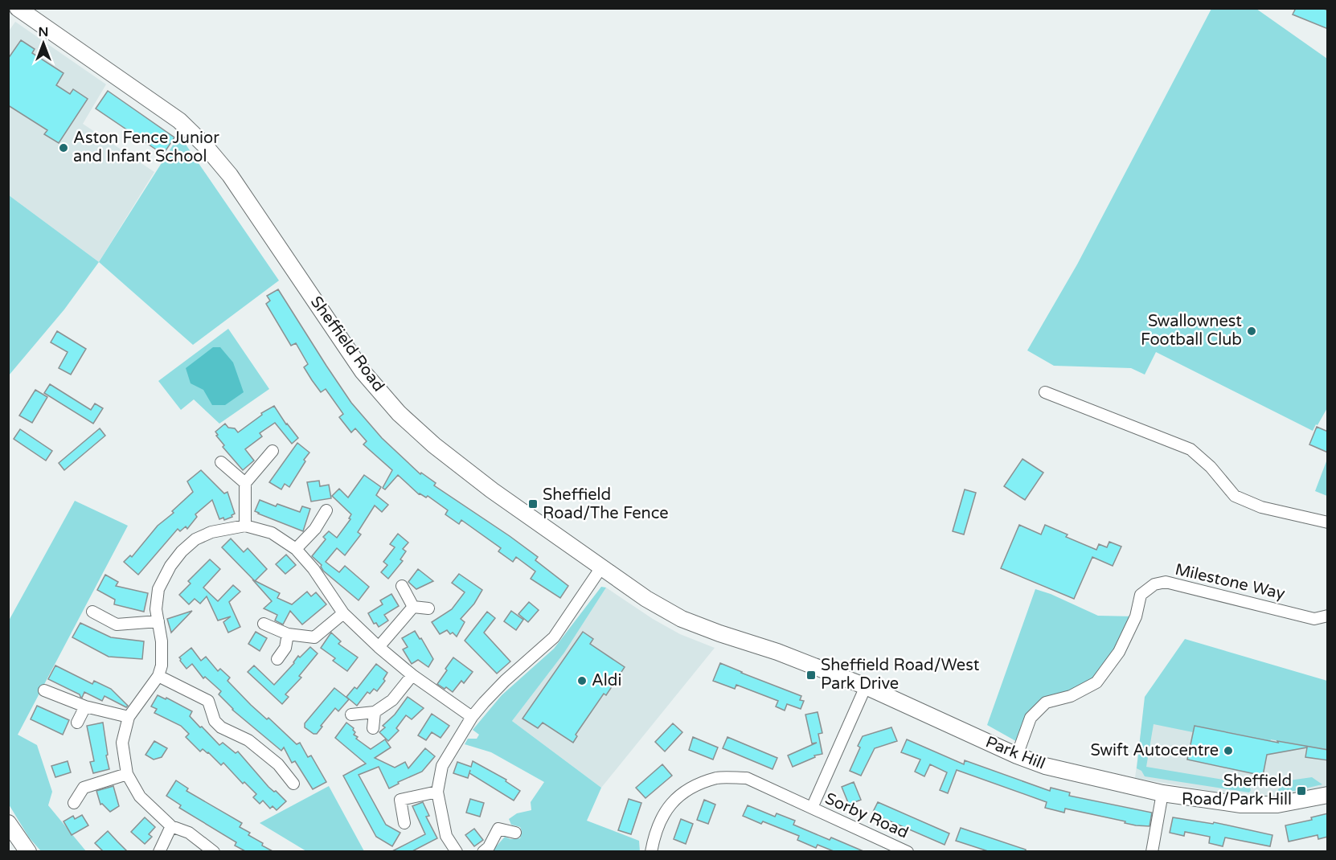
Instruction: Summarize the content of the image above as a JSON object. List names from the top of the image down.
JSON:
{
  "streets": {
    "street": [
      "Sheffield Road",
      "Milestone Way",
      "Park Hill",
      "Sorby Road"
    ]
  },
  "crossings": [
    ["Sheffield Road", "Park Hill"],
    ["Milestone Way", "Park Hill"]
  ],
  "places": {
    "other": [
      "Aston Fence Junior and Infant School",
      "Swallownest Football Club",
      "Aldi",
      "Swift Autocentre"
    ],
    "transit": ["Sheffield Road/The Fence", "Sheffield Road/West Park Drive", "Sheffield Road/Park Hill"]
  },
  "north": "top"
}
